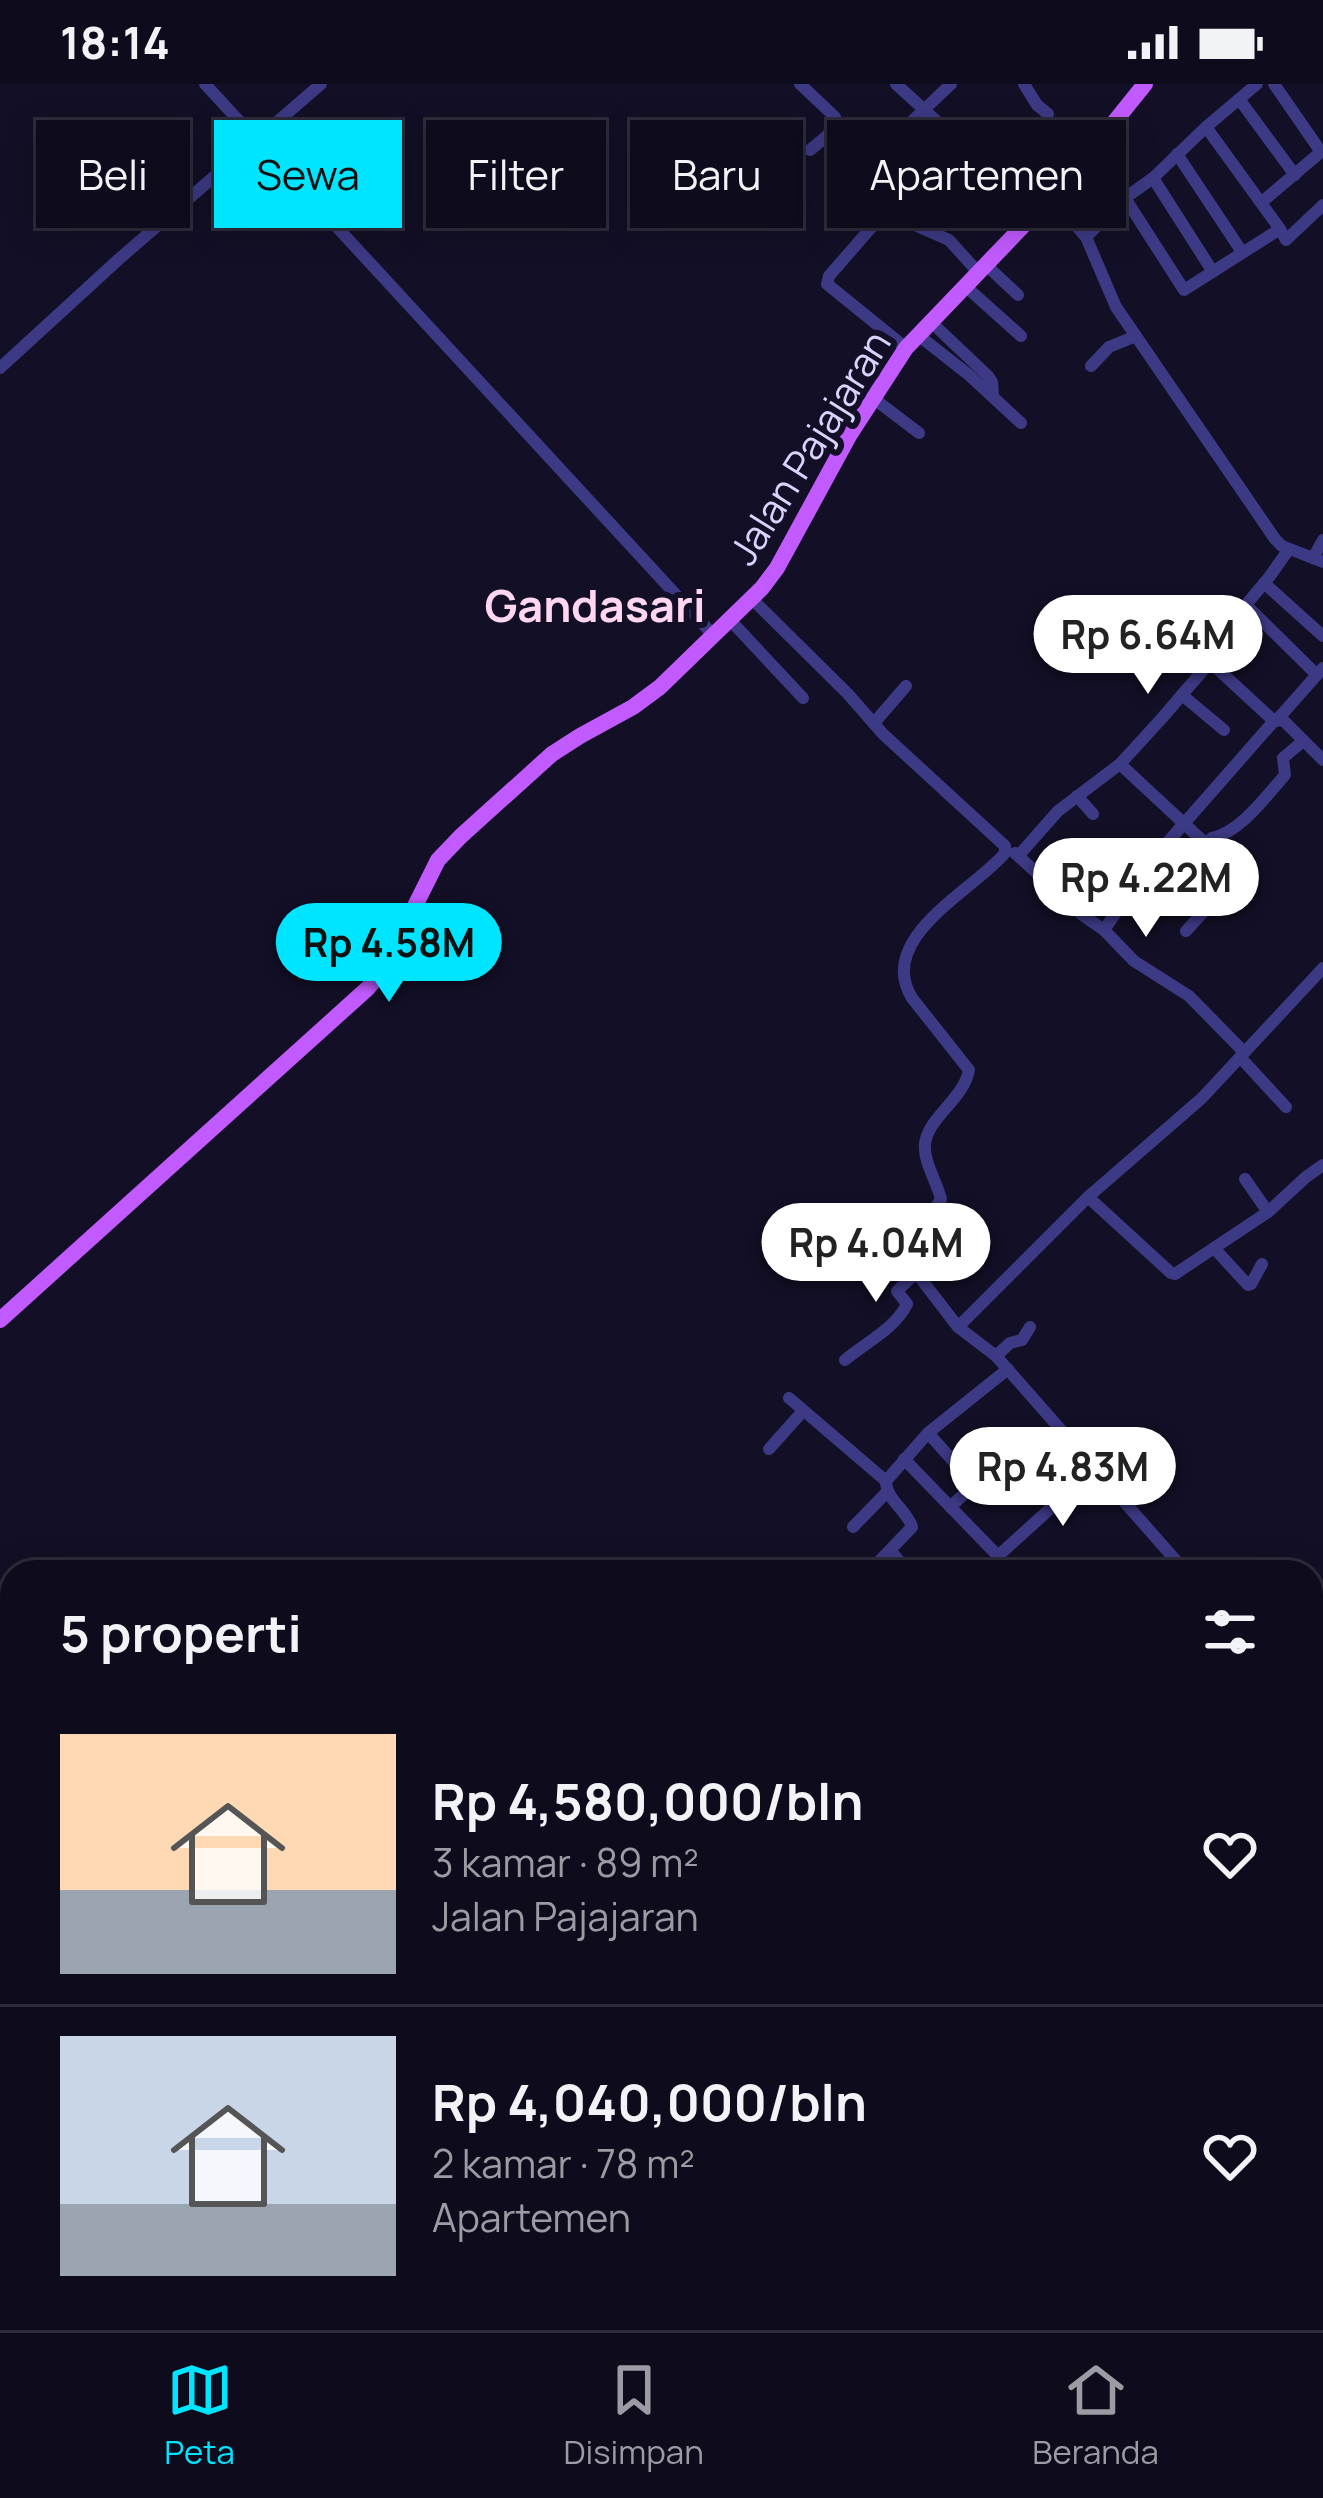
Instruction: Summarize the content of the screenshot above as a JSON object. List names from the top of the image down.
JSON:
{
  "streets": {
    "main road": ["Jalan Pajajaran"]
  },
  "districts": ["Gandasari"],
  "page": {
    "status": "18:14",
    "chip": [
      "Beli",
      "Sewa",
      "Filter",
      "Baru",
      "Apartemen"
    ],
    "price": [
      "Rp 6.64M",
      "Rp 4.22M",
      "Rp 4.58M",
      "Rp 4.04M",
      "Rp 4.83M"
    ],
    "heading": "5 properti",
    "list": [
      {
        "name": "Rp 4,580,000/bln",
        "note": "3 kamar · 89 m² · Jalan Pajajaran"
      },
      {
        "name": "Rp 4,040,000/bln",
        "note": "2 kamar · 78 m² · Apartemen"
      }
    ],
    "tabs": ["Peta", "Disimpan", "Beranda"]
  }
}
